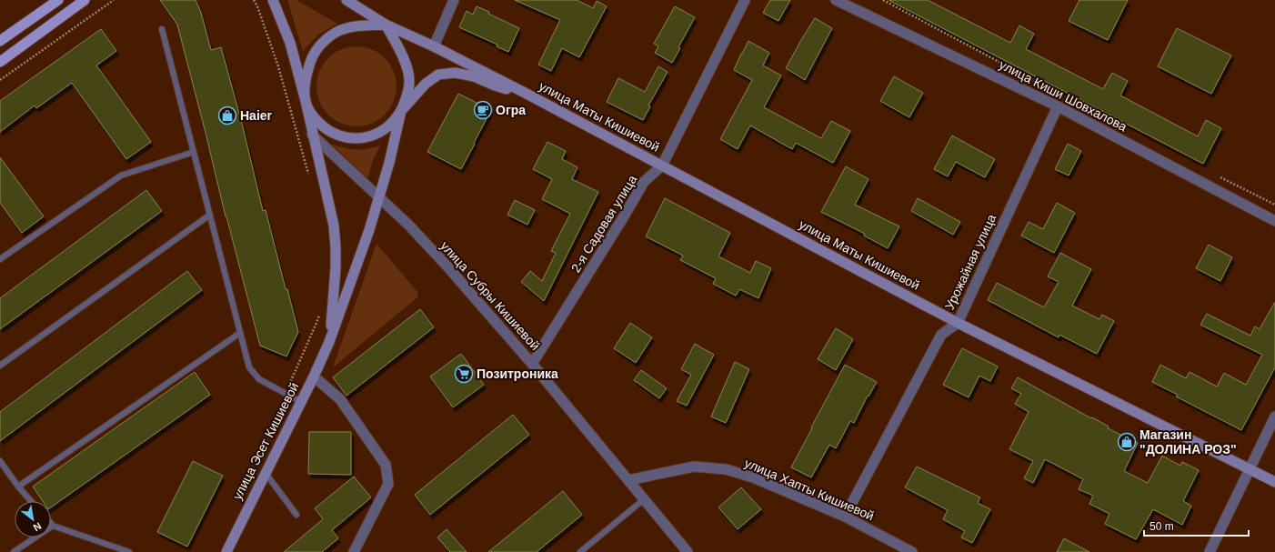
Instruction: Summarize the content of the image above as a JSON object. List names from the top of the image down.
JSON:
{
  "streets": {
    "main road": ["улица Маты Кишиевой", "улица Эсет Кишиевой"],
    "street": [
      "улица Киши Шовхалова",
      "2-я Садовая улица",
      "Урожайная улица",
      "улица Субры Кишиевой",
      "улица Хапты Кишиевой"
    ]
  },
  "crossings": [
    ["улица Киши Шовхалова", "Урожайная улица"],
    ["улица Маты Кишиевой", "2-я Садовая улица"],
    ["улица Маты Кишиевой", "Урожайная улица"],
    ["2-я Садовая улица", "улица Субры Кишиевой"],
    ["Урожайная улица", "улица Хапты Кишиевой"],
    ["улица Субры Кишиевой", "улица Хапты Кишиевой"]
  ],
  "places": {
    "cafe": ["Огра"],
    "shop": ["Haier", "Магазин \"ДОЛИНА РОЗ\""],
    "supermarket": ["Позитроника"]
  },
  "scale_bar": "50 m",
  "north": "bottom right"
}
